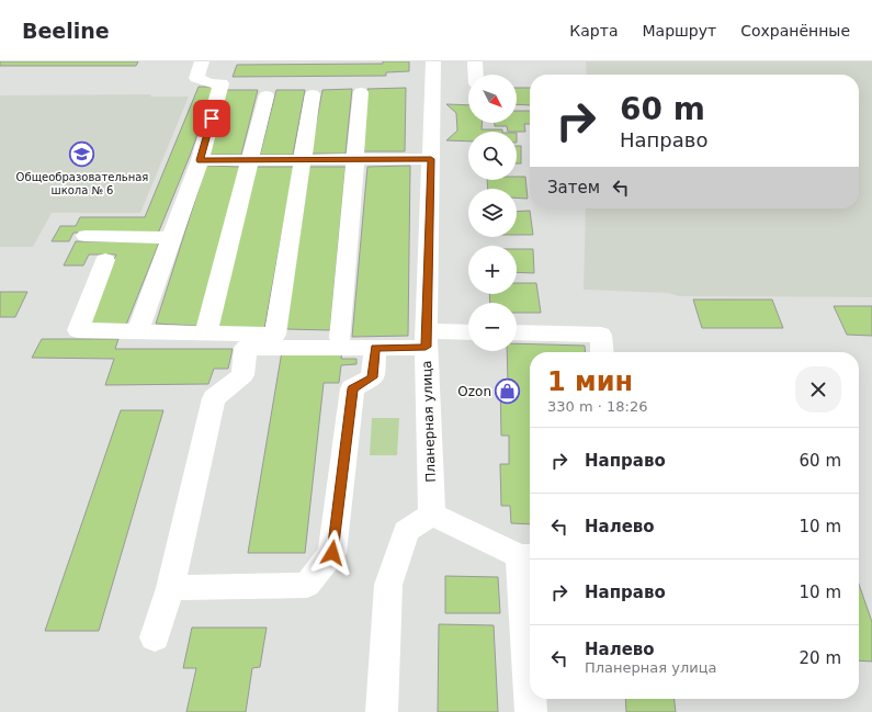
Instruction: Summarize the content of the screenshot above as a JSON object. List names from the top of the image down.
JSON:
{
  "streets": {
    "street": ["Планерная улица"]
  },
  "places": {
    "school or university": ["Общеобразовательная школа № 6"],
    "shop": ["Ozon"]
  },
  "north": "bottom right",
  "page": {
    "header": "Beeline",
    "nav": ["Карта", "Маршрут", "Сохранённые"],
    "map_buttons": ["+", "−"],
    "turn": ["60 m", "Направо"],
    "then": "Затем",
    "heading": ["1 мин", "330 m · 18:26"],
    "list": [
      {
        "name": "Направо",
        "value": "60 m"
      },
      {
        "name": "Налево",
        "value": "10 m"
      },
      {
        "name": "Направо",
        "value": "10 m"
      },
      {
        "name": "Налево",
        "note": "Планерная улица",
        "value": "20 m"
      }
    ]
  }
}
